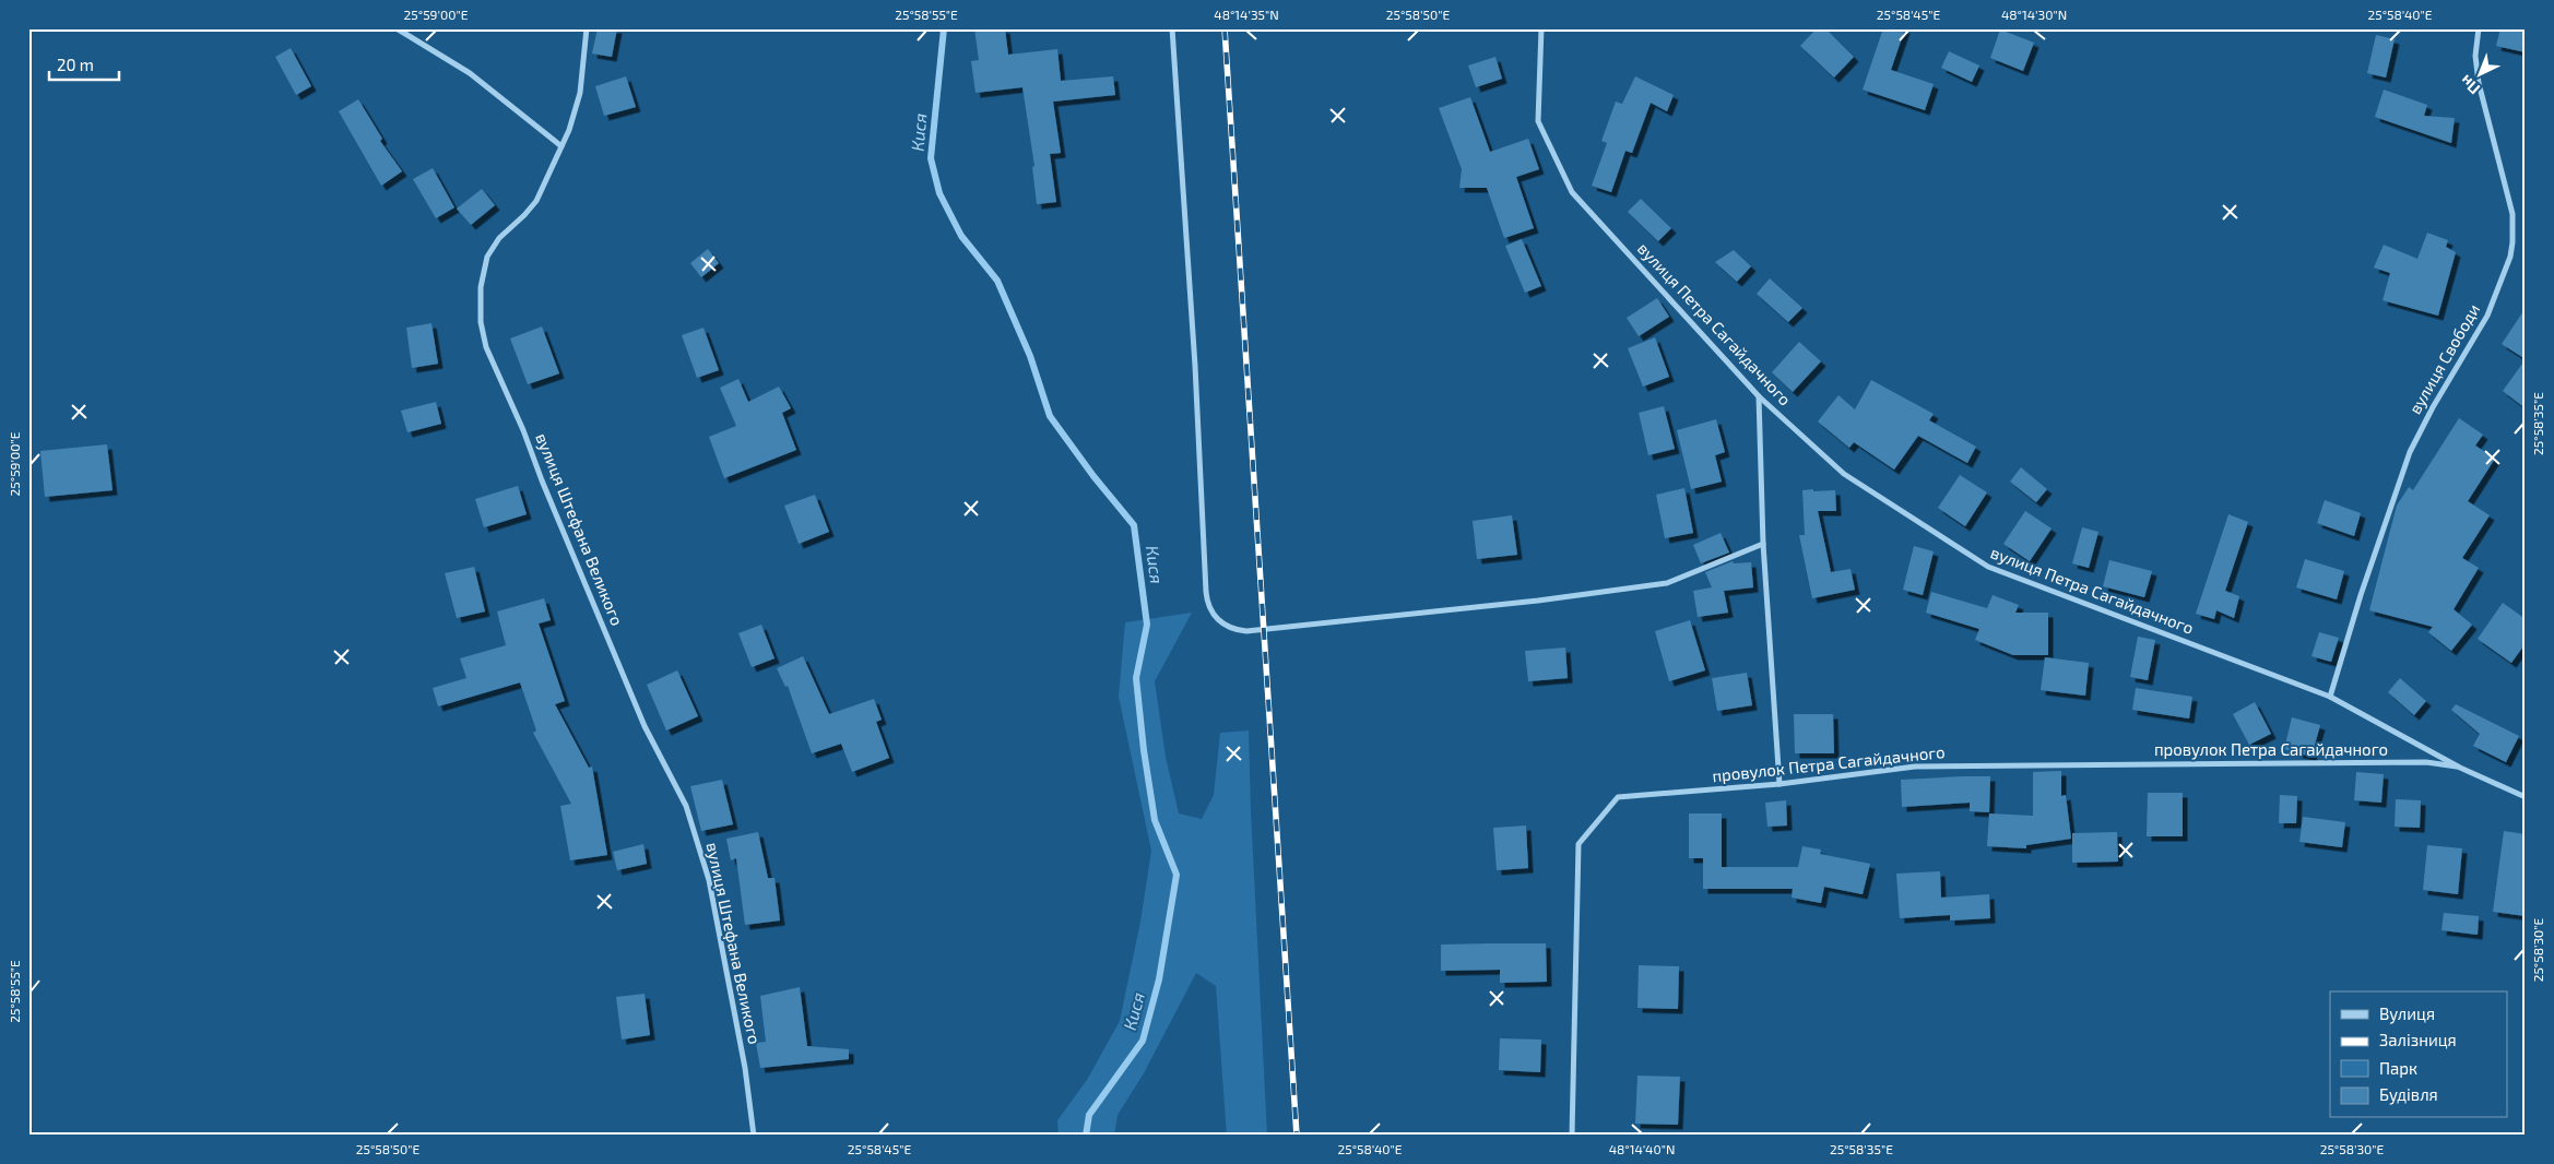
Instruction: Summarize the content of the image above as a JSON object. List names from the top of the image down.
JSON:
{
  "streets": {
    "street": [
      "вулиця Петра Сагайдачного",
      "вулиця Свободи",
      "вулиця Штефана Великого",
      "провулок Петра Сагайдачного"
    ]
  },
  "crossings": [
    ["вулиця Петра Сагайдачного", "вулиця Свободи"],
    ["вулиця Петра Сагайдачного", "провулок Петра Сагайдачного"]
  ],
  "water": ["Кися"],
  "legend": [
    "Вулиця",
    "Залізниця",
    "Парк",
    "Будівля"
  ],
  "scale_bar": "20 m",
  "north": "bottom left",
  "coordinates": [
    "25°59'00\"E",
    "25°58'55\"E",
    "48°14'35\"N",
    "25°58'50\"E",
    "25°58'45\"E",
    "48°14'30\"N",
    "25°58'40\"E",
    "25°58'35\"E",
    "25°58'30\"E",
    "48°14'40\"N"
  ]
}
